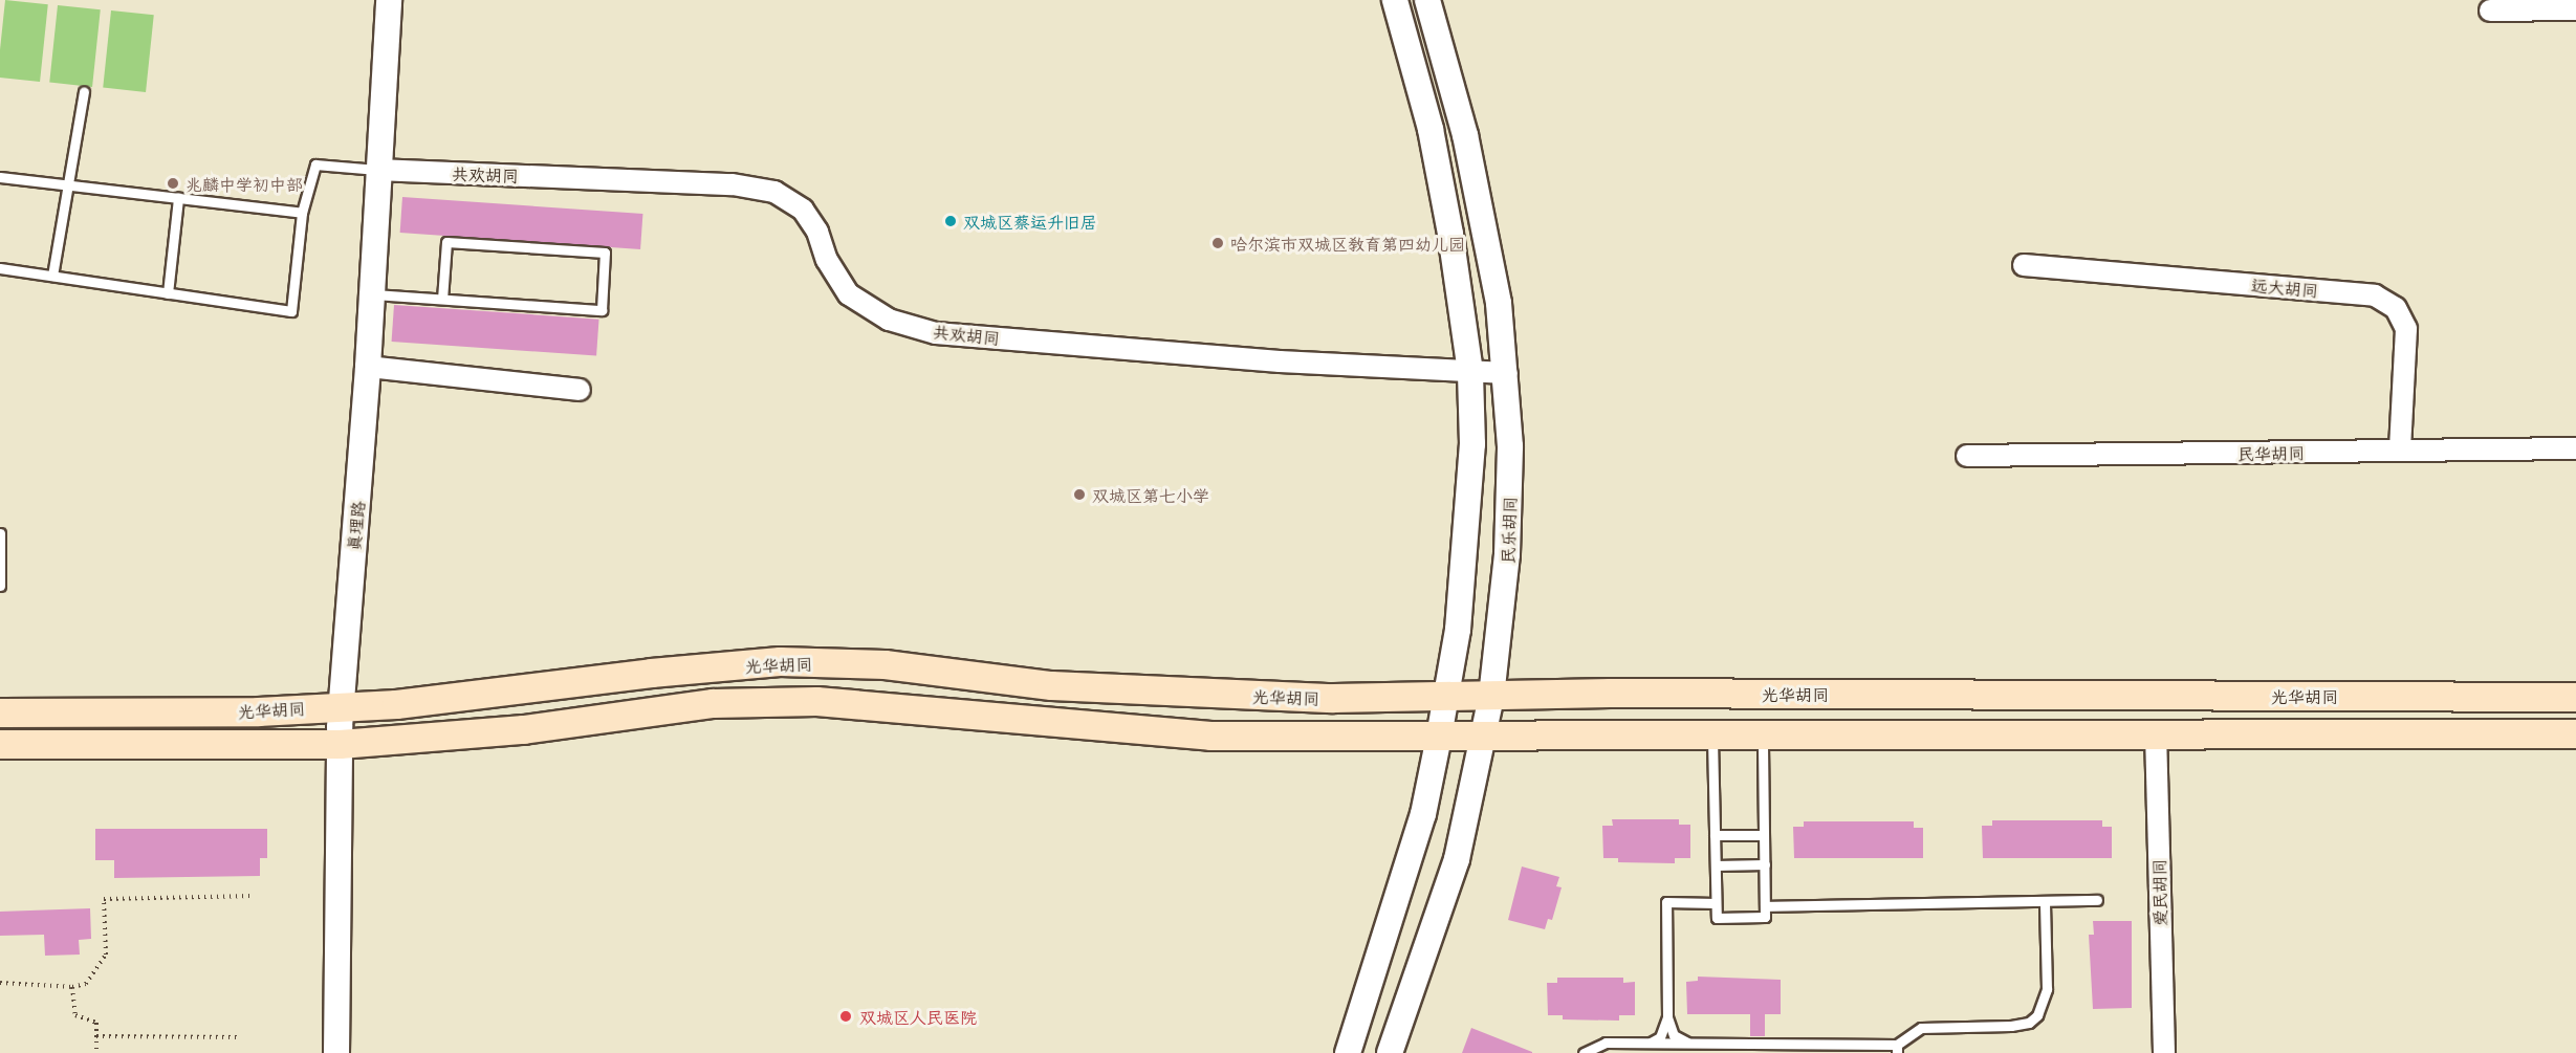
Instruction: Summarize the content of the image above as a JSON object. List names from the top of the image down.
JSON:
{
  "streets": {
    "main road": ["光华胡同"],
    "street": [
      "共欢胡同",
      "远大胡同",
      "民华胡同",
      "真理路",
      "民乐胡同",
      "爱民胡同"
    ]
  },
  "crossings": [
    ["共欢胡同", "真理路"],
    ["共欢胡同", "民乐胡同"],
    ["远大胡同", "民华胡同"],
    ["真理路", "光华胡同"],
    ["民乐胡同", "光华胡同"],
    ["光华胡同", "爱民胡同"]
  ],
  "places": [
    "兆麟中学初中部",
    "双城区蔡运升旧居",
    "哈尔滨市双城区教育第四幼儿园",
    "双城区第七小学",
    "双城区人民医院"
  ]
}
